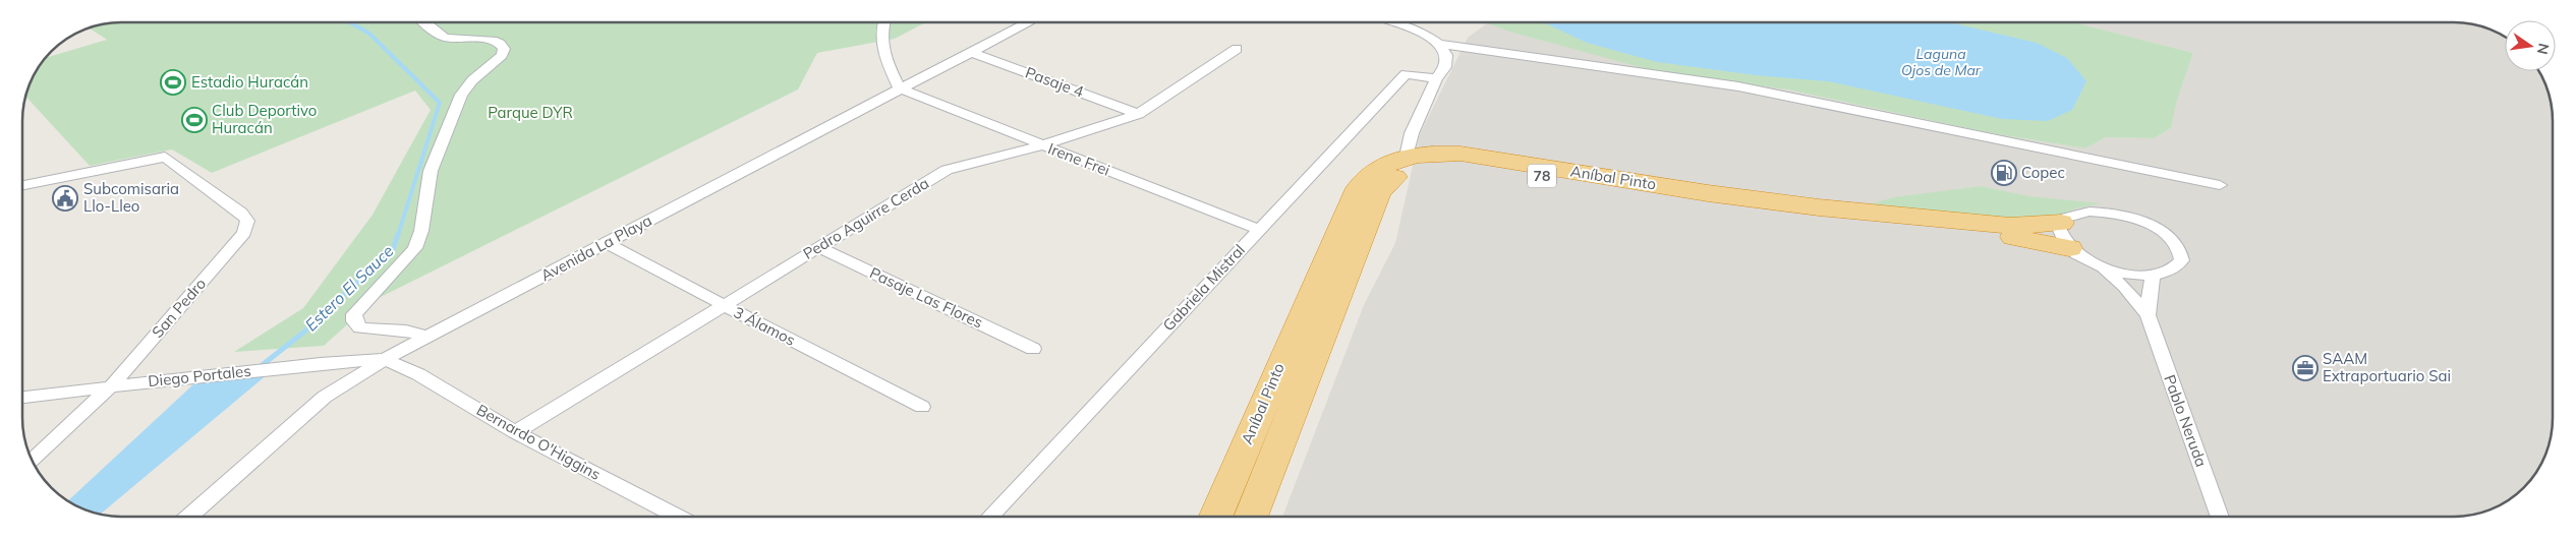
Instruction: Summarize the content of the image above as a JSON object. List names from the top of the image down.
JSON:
{
  "streets": {
    "highway": ["78", "Aníbal Pinto"],
    "street": [
      "Pasaje 4",
      "Irene Frei",
      "Pedro Aguirre Cerda",
      "Avenida La Playa",
      "Gabriela Mistral",
      "Pasaje Las Flores",
      "San Pedro",
      "3 Álamos",
      "Diego Portales",
      "Pablo Neruda",
      "Bernardo O'Higgins"
    ]
  },
  "crossings": [
    ["Pasaje 4", "Pedro Aguirre Cerda"],
    ["Pasaje 4", "Avenida La Playa"],
    ["Irene Frei", "Pedro Aguirre Cerda"],
    ["Irene Frei", "Avenida La Playa"],
    ["Irene Frei", "Gabriela Mistral"],
    ["Pedro Aguirre Cerda", "Pasaje Las Flores"],
    ["Pedro Aguirre Cerda", "3 Álamos"],
    ["Pedro Aguirre Cerda", "Bernardo O'Higgins"],
    ["Avenida La Playa", "3 Álamos"],
    ["Avenida La Playa", "Diego Portales"],
    ["Avenida La Playa", "Bernardo O'Higgins"],
    ["San Pedro", "Diego Portales"],
    ["Diego Portales", "Bernardo O'Higgins"]
  ],
  "water": ["Laguna Ojos de Mar", "Estero El Sauce"],
  "parks": ["Parque DYR"],
  "places": {
    "sports": ["Estadio Huracán", "Club Deportivo Huracán"],
    "fuel station": ["Copec"],
    "public building": ["Subcomisaria Llo-Lleo"],
    "office": ["SAAM Extraportuario Sai"]
  },
  "north": "right"
}
